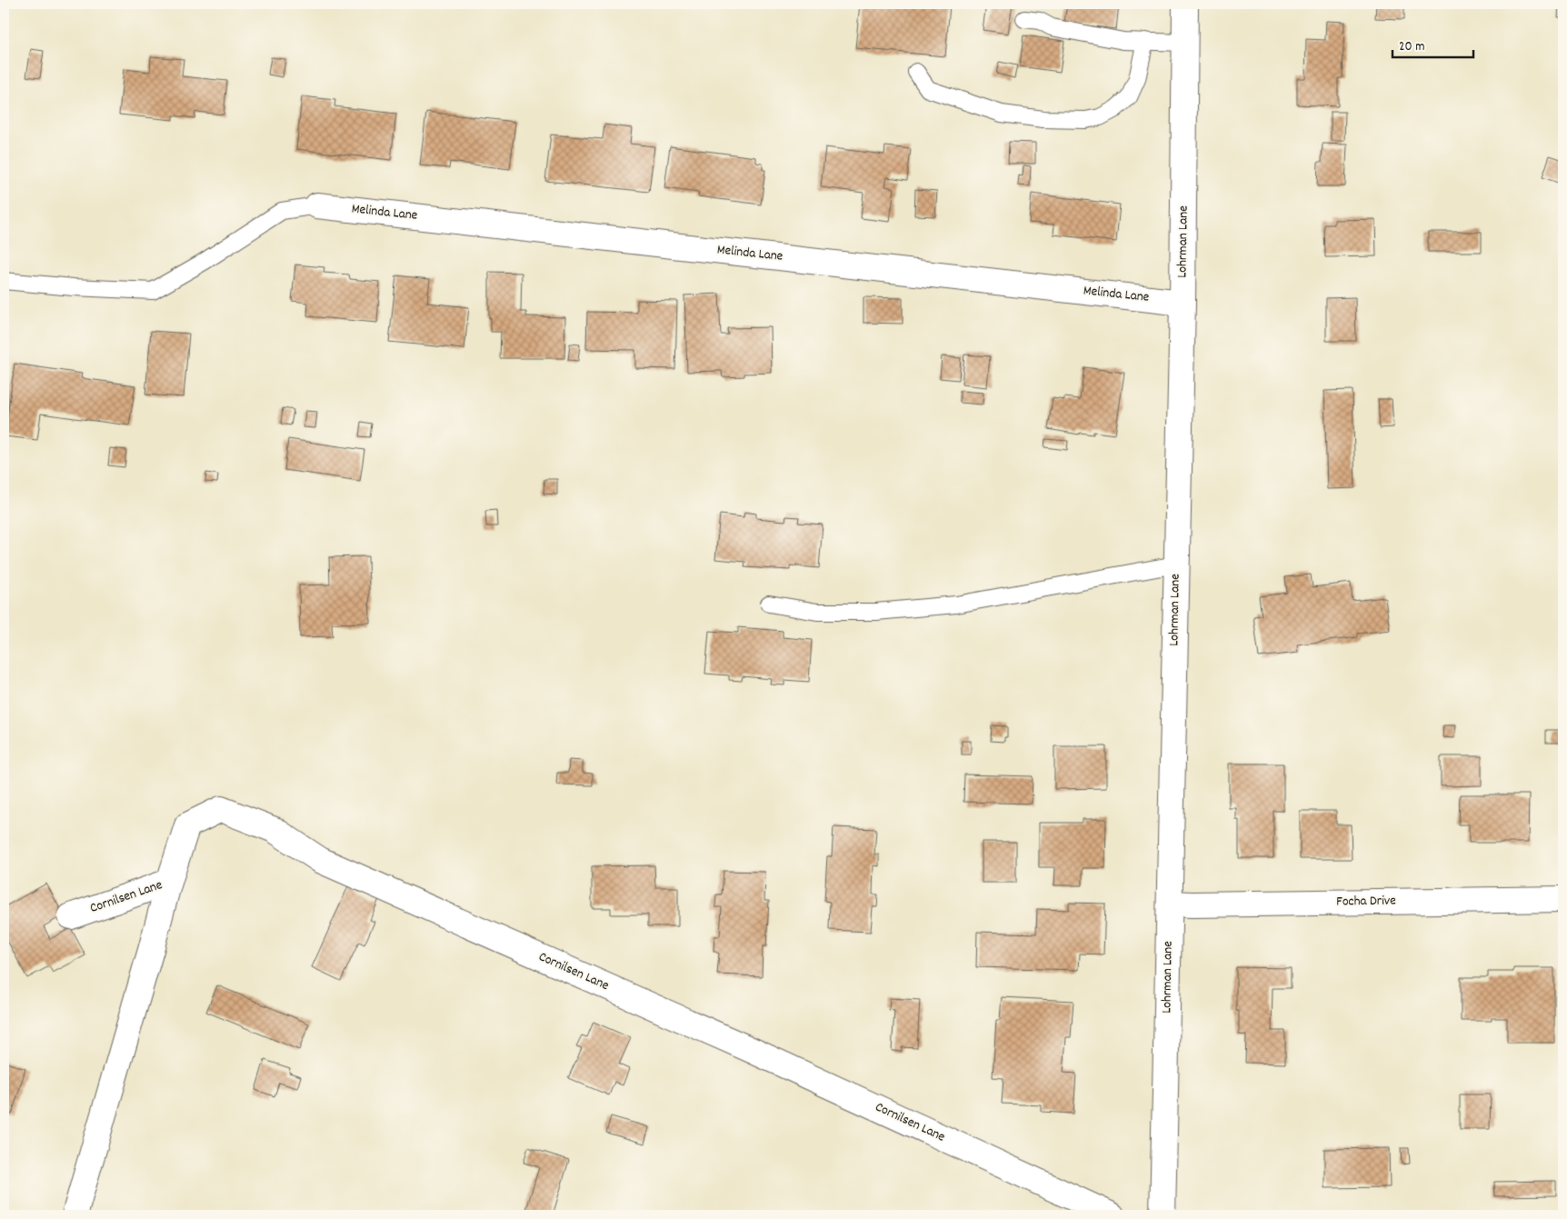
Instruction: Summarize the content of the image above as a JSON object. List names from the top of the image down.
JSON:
{
  "streets": {
    "street": [
      "Melinda Lane",
      "Lohrman Lane",
      "Cornilsen Lane",
      "Focha Drive"
    ]
  },
  "crossings": [
    ["Melinda Lane", "Lohrman Lane"],
    ["Lohrman Lane", "Focha Drive"]
  ],
  "scale_bar": "20 m"
}
